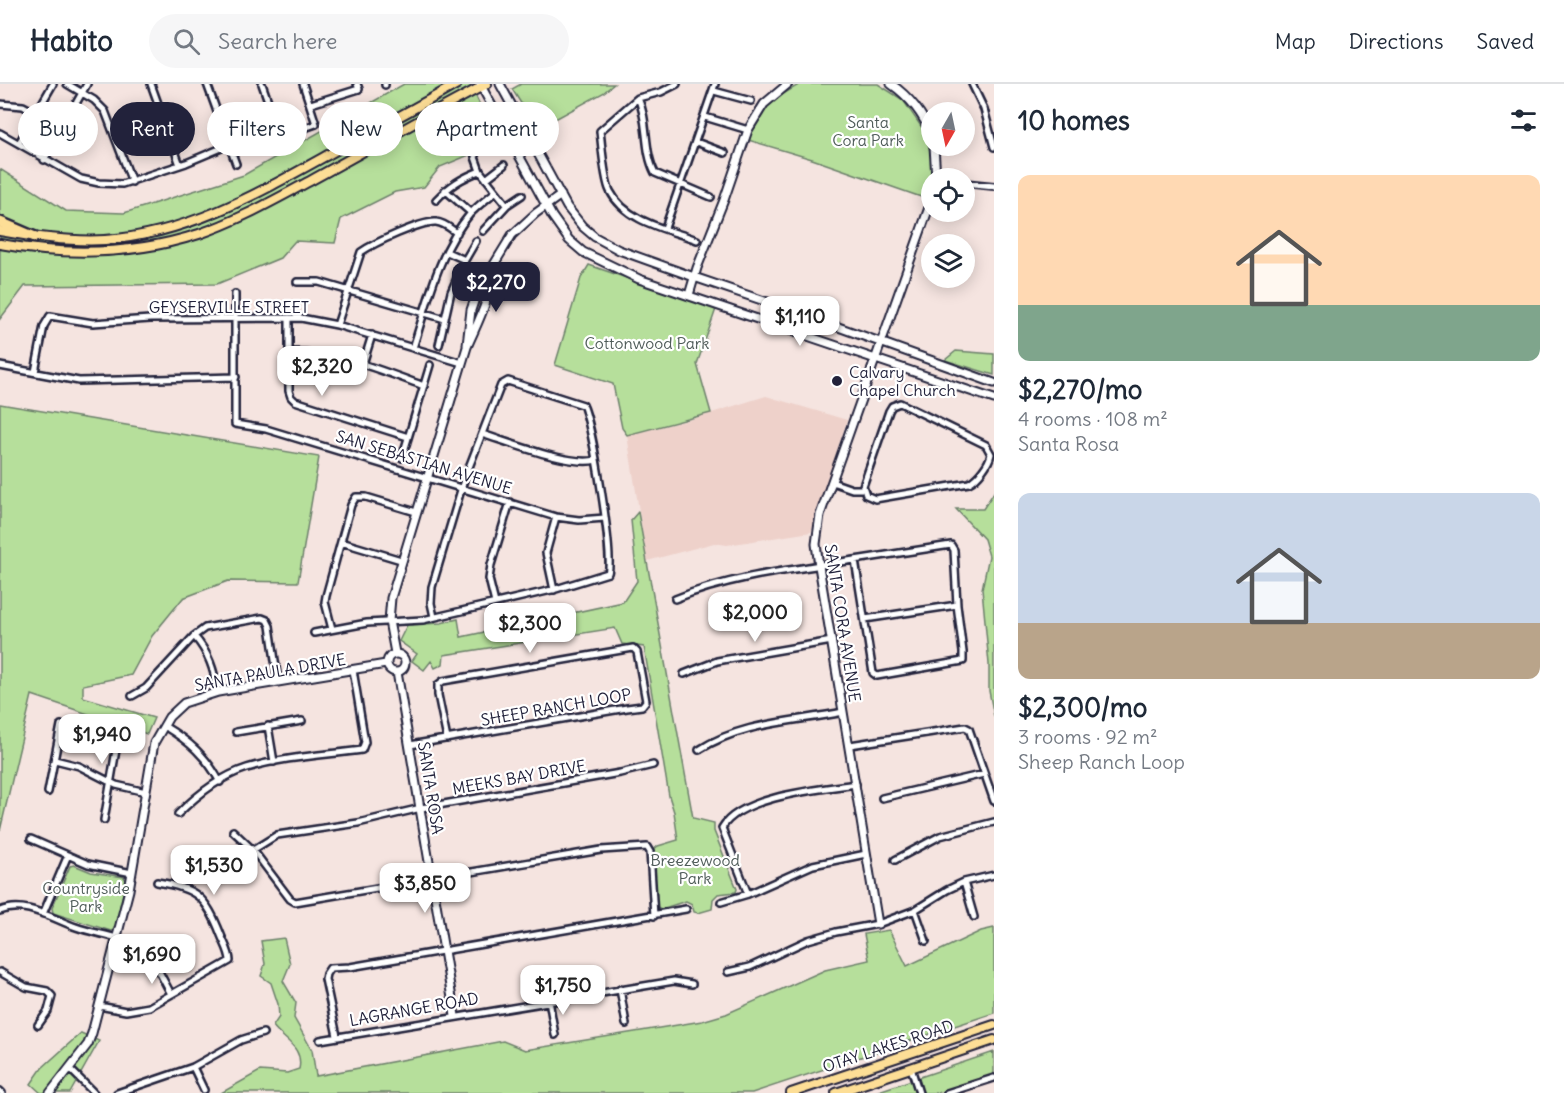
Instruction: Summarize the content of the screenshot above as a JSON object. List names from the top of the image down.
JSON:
{
  "streets": {
    "main road": ["OTAY LAKES ROAD"],
    "street": [
      "GEYSERVILLE STREET",
      "SAN SEBASTIAN AVENUE",
      "SANTA CORA AVENUE",
      "SANTA PAULA DRIVE",
      "SHEEP RANCH LOOP",
      "MEEKS BAY DRIVE",
      "SANTA ROSA",
      "LAGRANGE ROAD"
    ]
  },
  "crossings": [
    ["SANTA PAULA DRIVE", "SANTA ROSA"],
    ["SHEEP RANCH LOOP", "SANTA ROSA"],
    ["MEEKS BAY DRIVE", "SANTA ROSA"],
    ["SANTA ROSA", "LAGRANGE ROAD"]
  ],
  "parks": [
    "Santa Cora Park",
    "Cottonwood Park",
    "Breezewood Park",
    "Countryside Park"
  ],
  "places": ["Calvary Chapel Church"],
  "north": "bottom",
  "page": {
    "header": "Habito",
    "search": "Search here",
    "nav": ["Map", "Directions", "Saved"],
    "heading": "10 homes",
    "chip": [
      "Buy",
      "Rent",
      "Filters",
      "New",
      "Apartment"
    ],
    "list": [
      {
        "name": "$2,270/mo",
        "note": "4 rooms · 108 m² · Santa Rosa"
      },
      {
        "name": "$2,300/mo",
        "note": "3 rooms · 92 m² · Sheep Ranch Loop"
      }
    ],
    "price": [
      "$2,270",
      "$1,110",
      "$2,320",
      "$2,000",
      "$2,300",
      "$1,940",
      "$1,530",
      "$3,850",
      "$1,690",
      "$1,750"
    ]
  }
}
